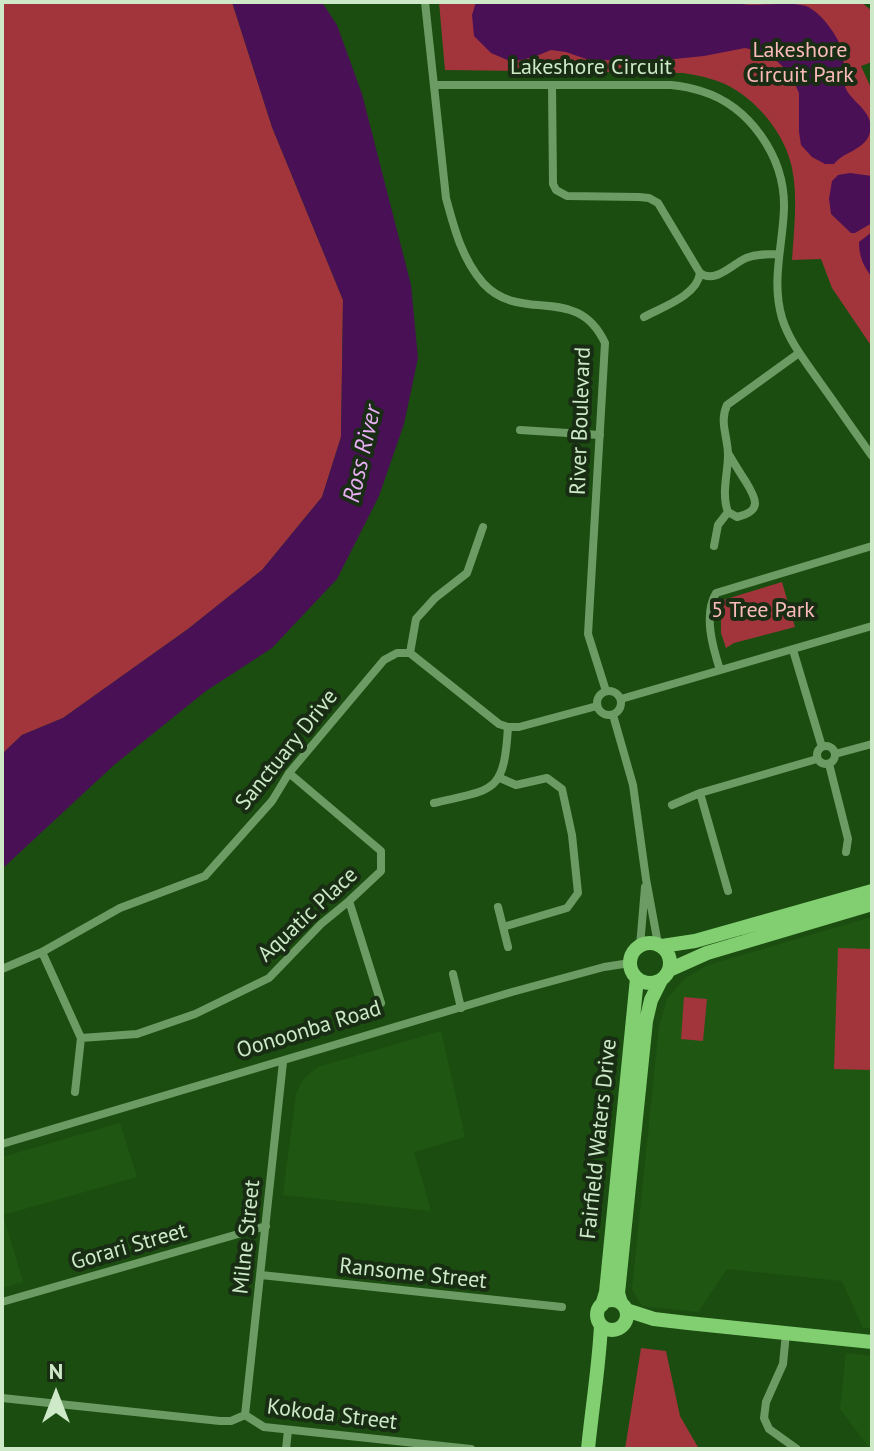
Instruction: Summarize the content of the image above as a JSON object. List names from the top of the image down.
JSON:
{
  "streets": {
    "street": [
      "Lakeshore Circuit",
      "River Boulevard",
      "Sanctuary Drive",
      "Aquatic Place",
      "Oonoonba Road",
      "Fairfield Waters Drive",
      "Milne Street",
      "Gorari Street",
      "Ransome Street",
      "Kokoda Street"
    ]
  },
  "crossings": [
    ["Lakeshore Circuit", "River Boulevard"],
    ["Sanctuary Drive", "Aquatic Place"],
    ["Oonoonba Road", "Fairfield Waters Drive"],
    ["Oonoonba Road", "Milne Street"],
    ["Milne Street", "Gorari Street"],
    ["Milne Street", "Ransome Street"],
    ["Milne Street", "Kokoda Street"]
  ],
  "water": ["Ross River"],
  "parks": ["Lakeshore Circuit Park", "5 Tree Park"],
  "north": "top"
}
